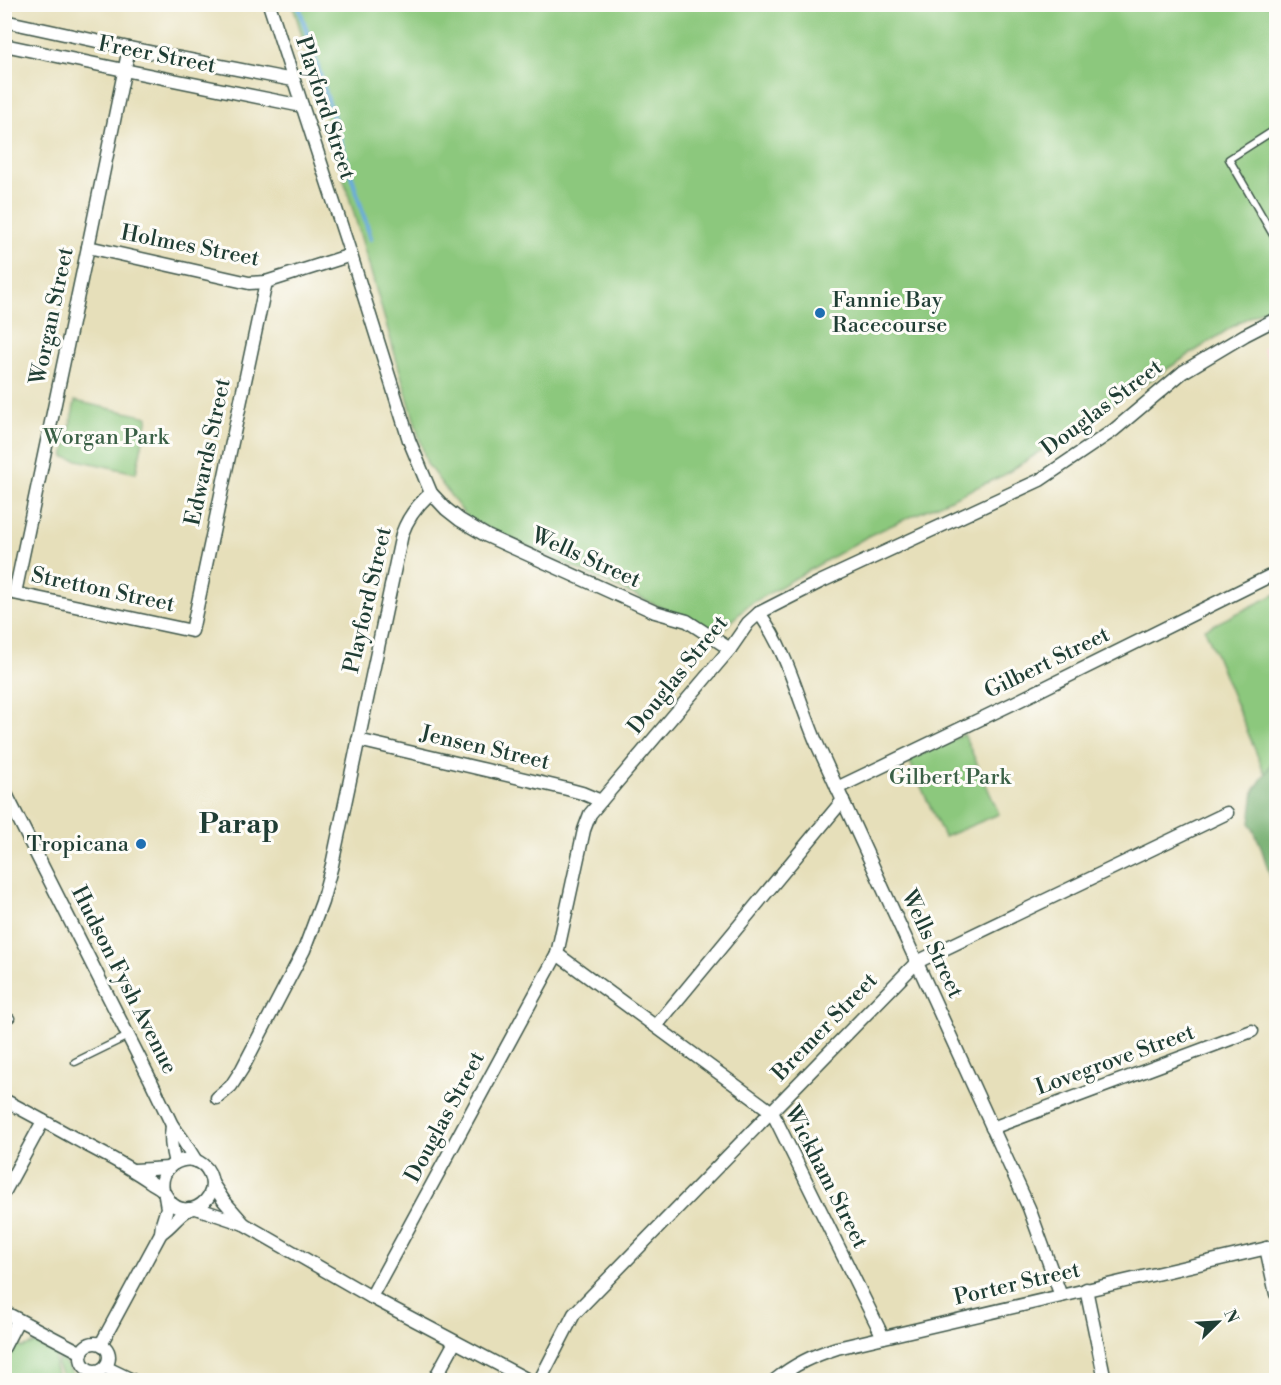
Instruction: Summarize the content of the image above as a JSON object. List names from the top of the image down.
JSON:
{
  "streets": {
    "street": [
      "Freer Street",
      "Playford Street",
      "Holmes Street",
      "Worgan Street",
      "Douglas Street",
      "Edwards Street",
      "Wells Street",
      "Stretton Street",
      "Gilbert Street",
      "Jensen Street",
      "Hudson Fysh Avenue",
      "Bremer Street",
      "Lovegrove Street",
      "Wickham Street",
      "Porter Street"
    ]
  },
  "crossings": [
    ["Freer Street", "Playford Street"],
    ["Freer Street", "Worgan Street"],
    ["Playford Street", "Holmes Street"],
    ["Playford Street", "Wells Street"],
    ["Playford Street", "Jensen Street"],
    ["Holmes Street", "Worgan Street"],
    ["Holmes Street", "Edwards Street"],
    ["Worgan Street", "Stretton Street"],
    ["Douglas Street", "Wells Street"],
    ["Douglas Street", "Jensen Street"],
    ["Douglas Street", "Wickham Street"],
    ["Edwards Street", "Stretton Street"],
    ["Wells Street", "Gilbert Street"],
    ["Wells Street", "Bremer Street"],
    ["Wells Street", "Lovegrove Street"],
    ["Wells Street", "Porter Street"],
    ["Gilbert Street", "Wickham Street"],
    ["Bremer Street", "Wickham Street"],
    ["Wickham Street", "Porter Street"]
  ],
  "districts": ["Parap"],
  "parks": ["Worgan Park", "Gilbert Park"],
  "places": ["Fannie Bay Racecourse", "Tropicana"],
  "north": "top right"
}
